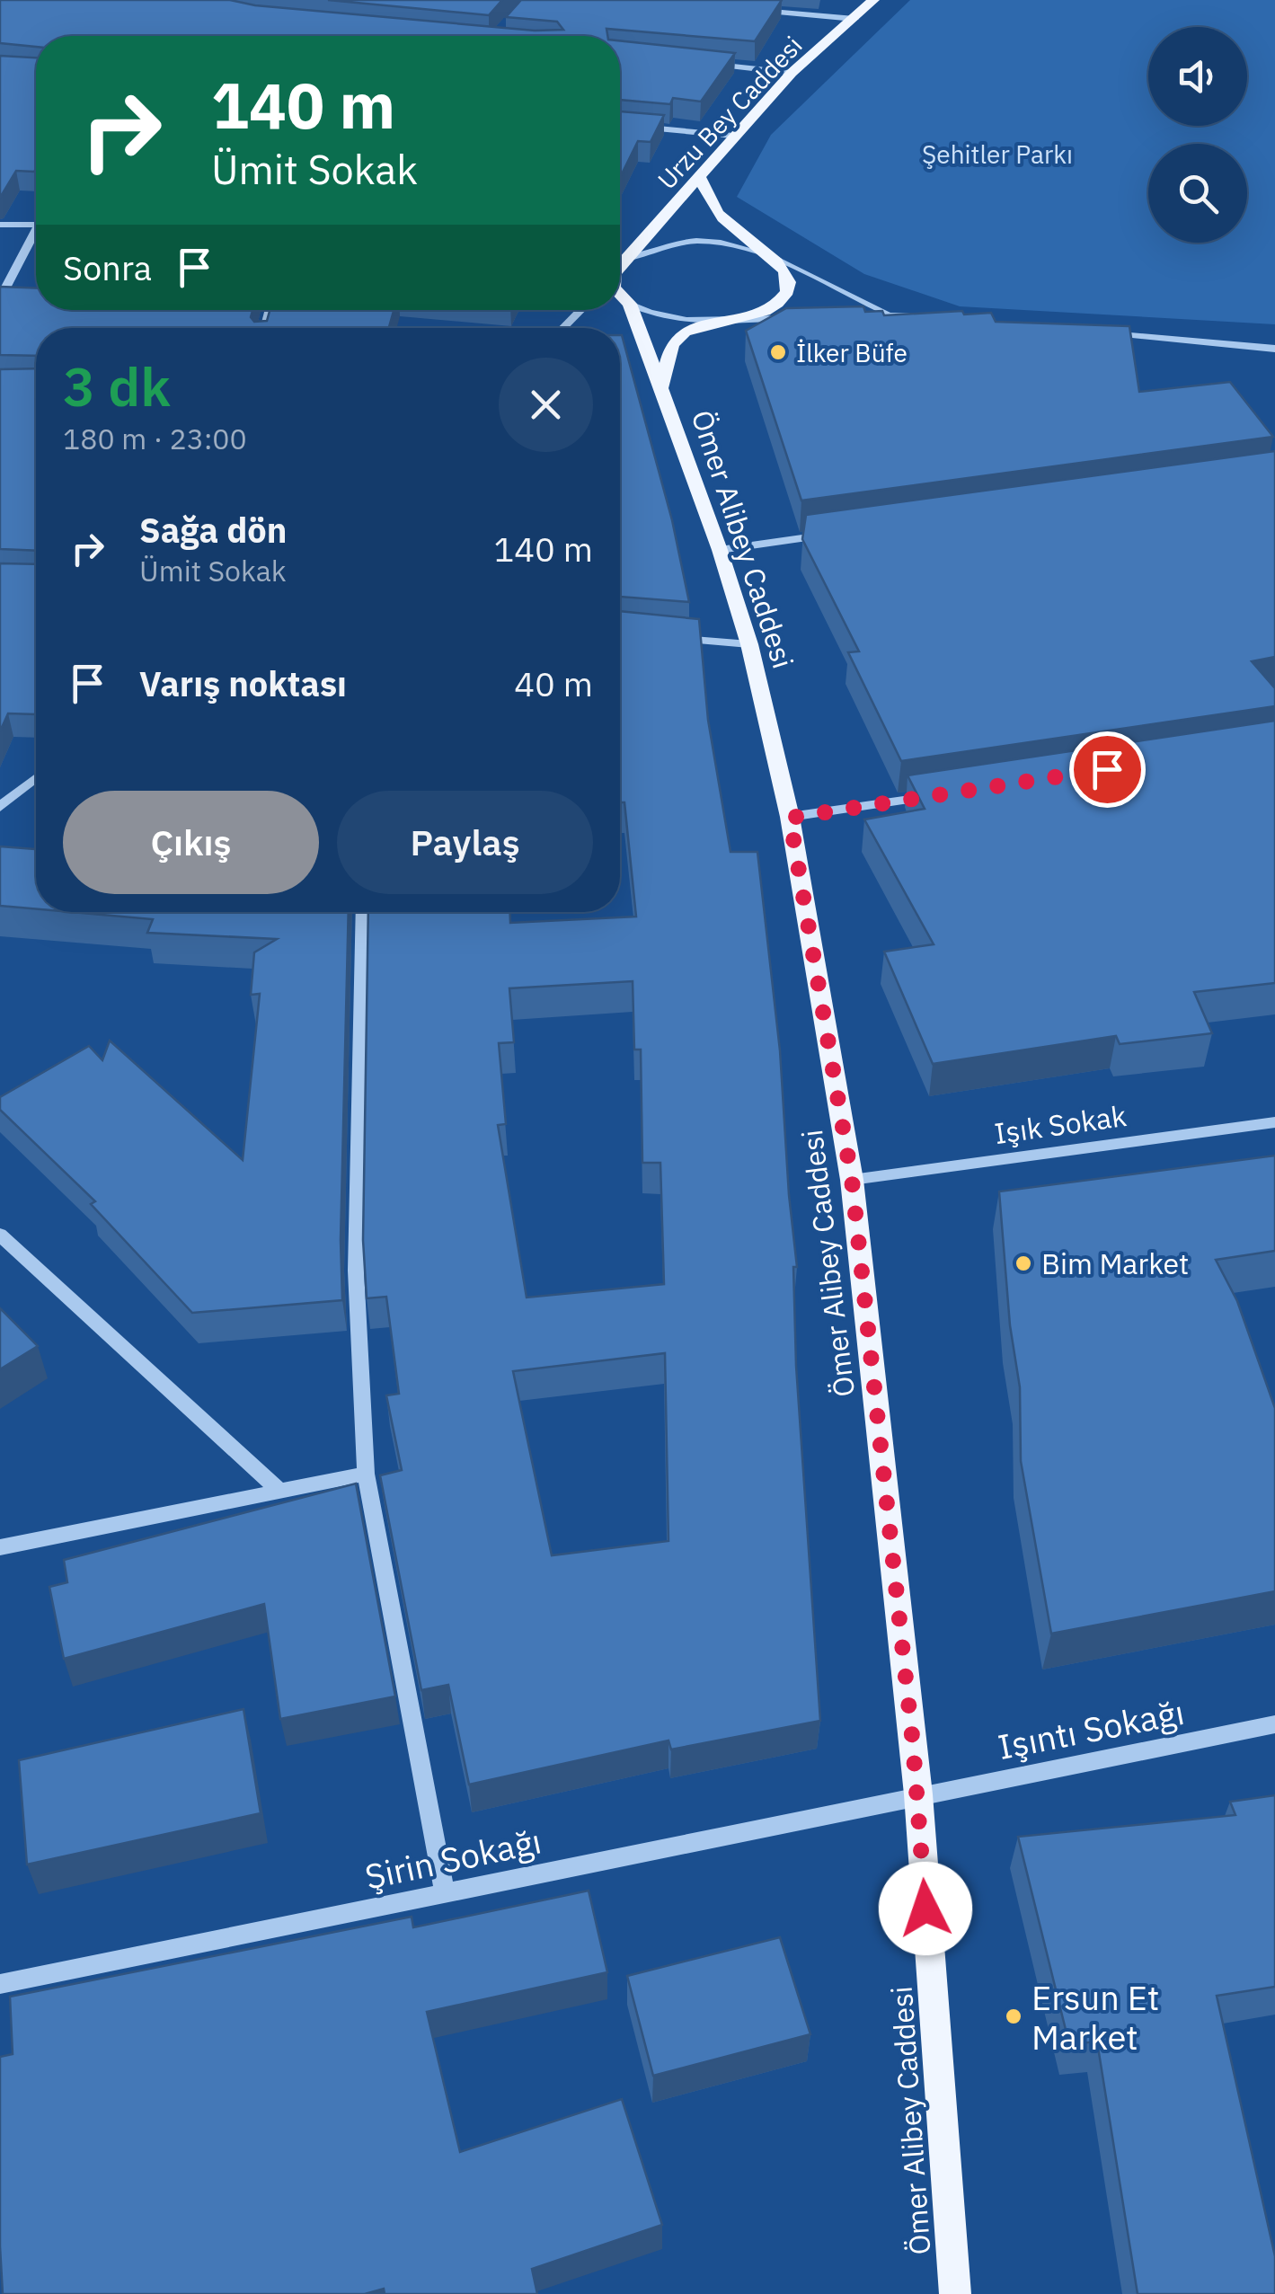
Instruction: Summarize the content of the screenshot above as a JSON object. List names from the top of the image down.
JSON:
{
  "streets": {
    "main road": ["Urzu Bey Caddesi", "Ömer Alibey Caddesi"],
    "street": ["Işık Sokak", "Işıntı Sokağı", "Şirin Sokağı"]
  },
  "crossings": [
    ["Ömer Alibey Caddesi", "Işık Sokak"],
    ["Ömer Alibey Caddesi", "Işıntı Sokağı"],
    ["Ömer Alibey Caddesi", "Şirin Sokağı"],
    ["Işıntı Sokağı", "Şirin Sokağı"]
  ],
  "parks": ["Şehitler Parkı"],
  "places": ["İlker Büfe", "Bim Market", "Ersun Et Market"],
  "page": {
    "turn": ["140 m", "Ümit Sokak"],
    "then": "Sonra",
    "heading": ["3 dk", "180 m · 23:00"],
    "list": [
      {
        "name": "Sağa dön",
        "note": "Ümit Sokak",
        "value": "140 m"
      },
      {
        "name": "Varış noktası",
        "value": "40 m"
      }
    ],
    "buttons": ["Çıkış", "Paylaş"]
  }
}
